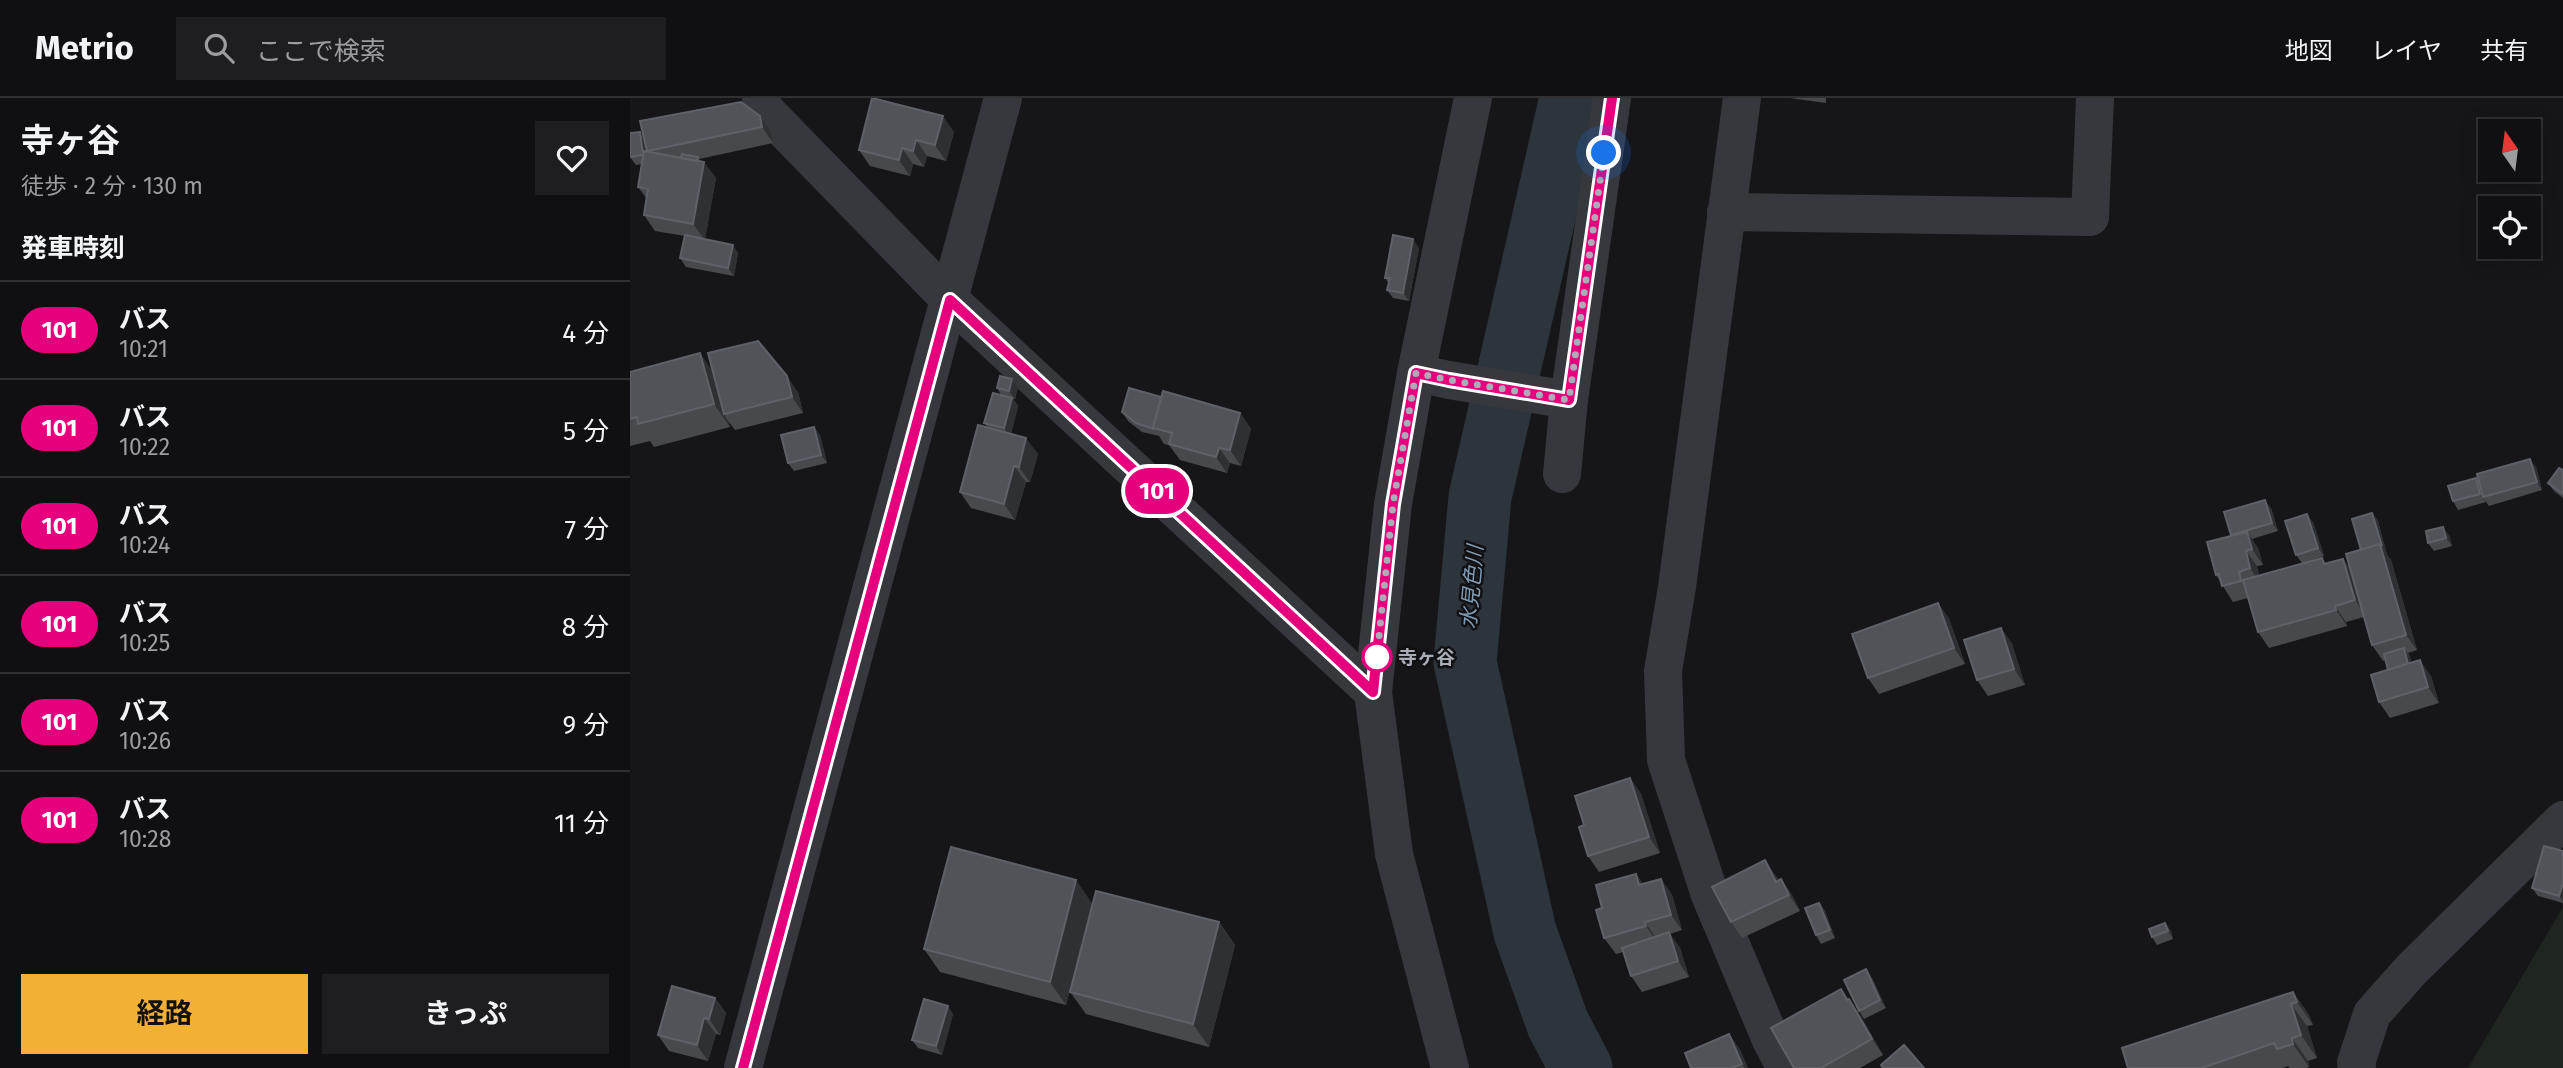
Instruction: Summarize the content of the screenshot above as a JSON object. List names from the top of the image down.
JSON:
{
  "water": ["水見色川"],
  "places": ["寺ヶ谷"],
  "lines": ["bus line 101"],
  "north": "top",
  "page": {
    "header": "Metrio",
    "search": "ここで検索",
    "nav": ["地図", "レイヤ", "共有"],
    "heading": [
      ["寺ヶ谷", "徒歩 · 2 分 · 130 m"],
      "発車時刻"
    ],
    "on_map": "101",
    "list": [
      {
        "mark": "101",
        "name": "バス",
        "note": "10:21",
        "value": "4 分"
      },
      {
        "mark": "101",
        "name": "バス",
        "note": "10:22",
        "value": "5 分"
      },
      {
        "mark": "101",
        "name": "バス",
        "note": "10:24",
        "value": "7 分"
      },
      {
        "mark": "101",
        "name": "バス",
        "note": "10:25",
        "value": "8 分"
      },
      {
        "mark": "101",
        "name": "バス",
        "note": "10:26",
        "value": "9 分"
      },
      {
        "mark": "101",
        "name": "バス",
        "note": "10:28",
        "value": "11 分"
      }
    ],
    "buttons": ["経路", "きっぷ"]
  }
}
